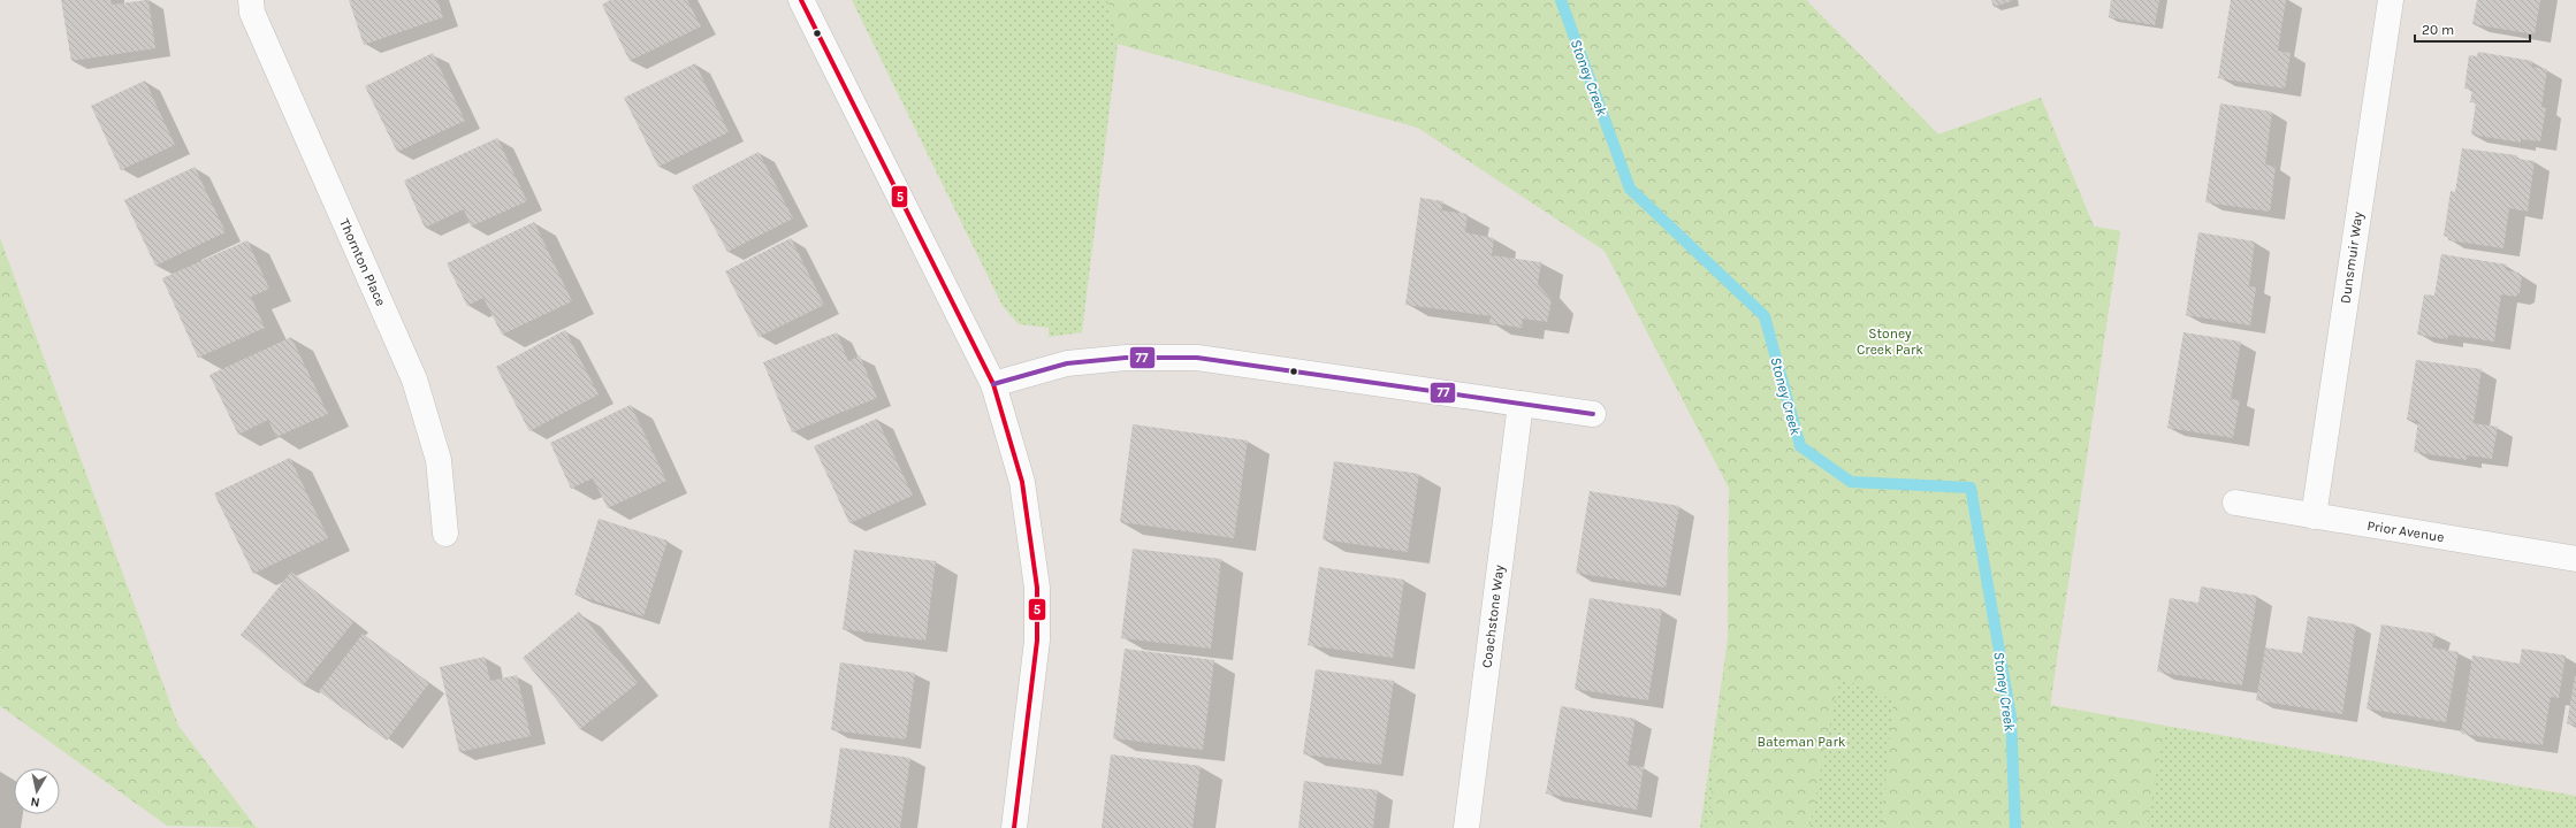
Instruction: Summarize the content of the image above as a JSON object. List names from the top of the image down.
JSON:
{
  "streets": {
    "street": [
      "Dunsmuir Way",
      "Thornton Place",
      "Prior Avenue",
      "Coachstone Way"
    ]
  },
  "crossings": [
    ["Dunsmuir Way", "Prior Avenue"]
  ],
  "water": ["Stoney Creek"],
  "parks": ["Stoney Creek Park", "Bateman Park"],
  "lines": ["transit line 5", "transit line 77"],
  "scale_bar": "20 m",
  "north": "bottom"
}
